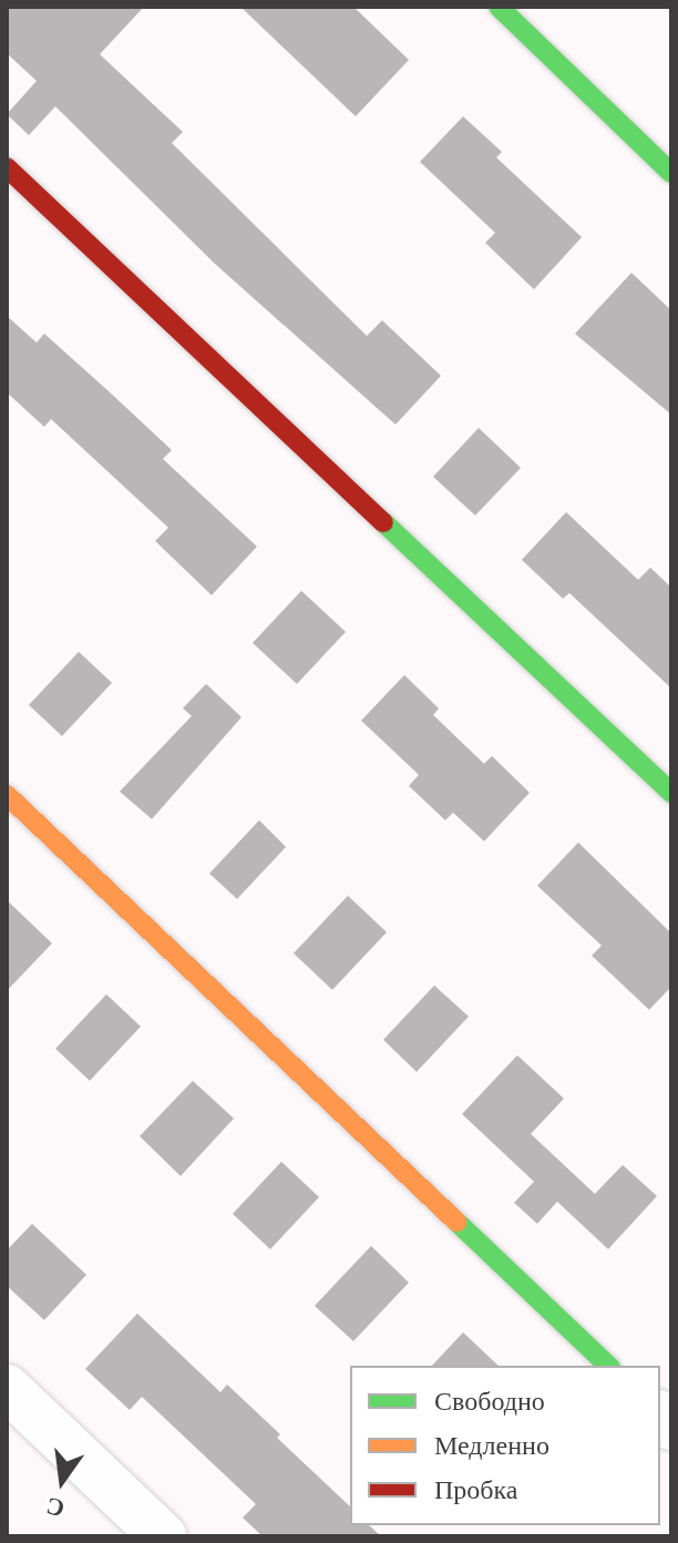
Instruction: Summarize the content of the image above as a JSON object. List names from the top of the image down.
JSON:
{
  "legend": ["Свободно", "Медленно", "Пробка"],
  "north": "bottom"
}
